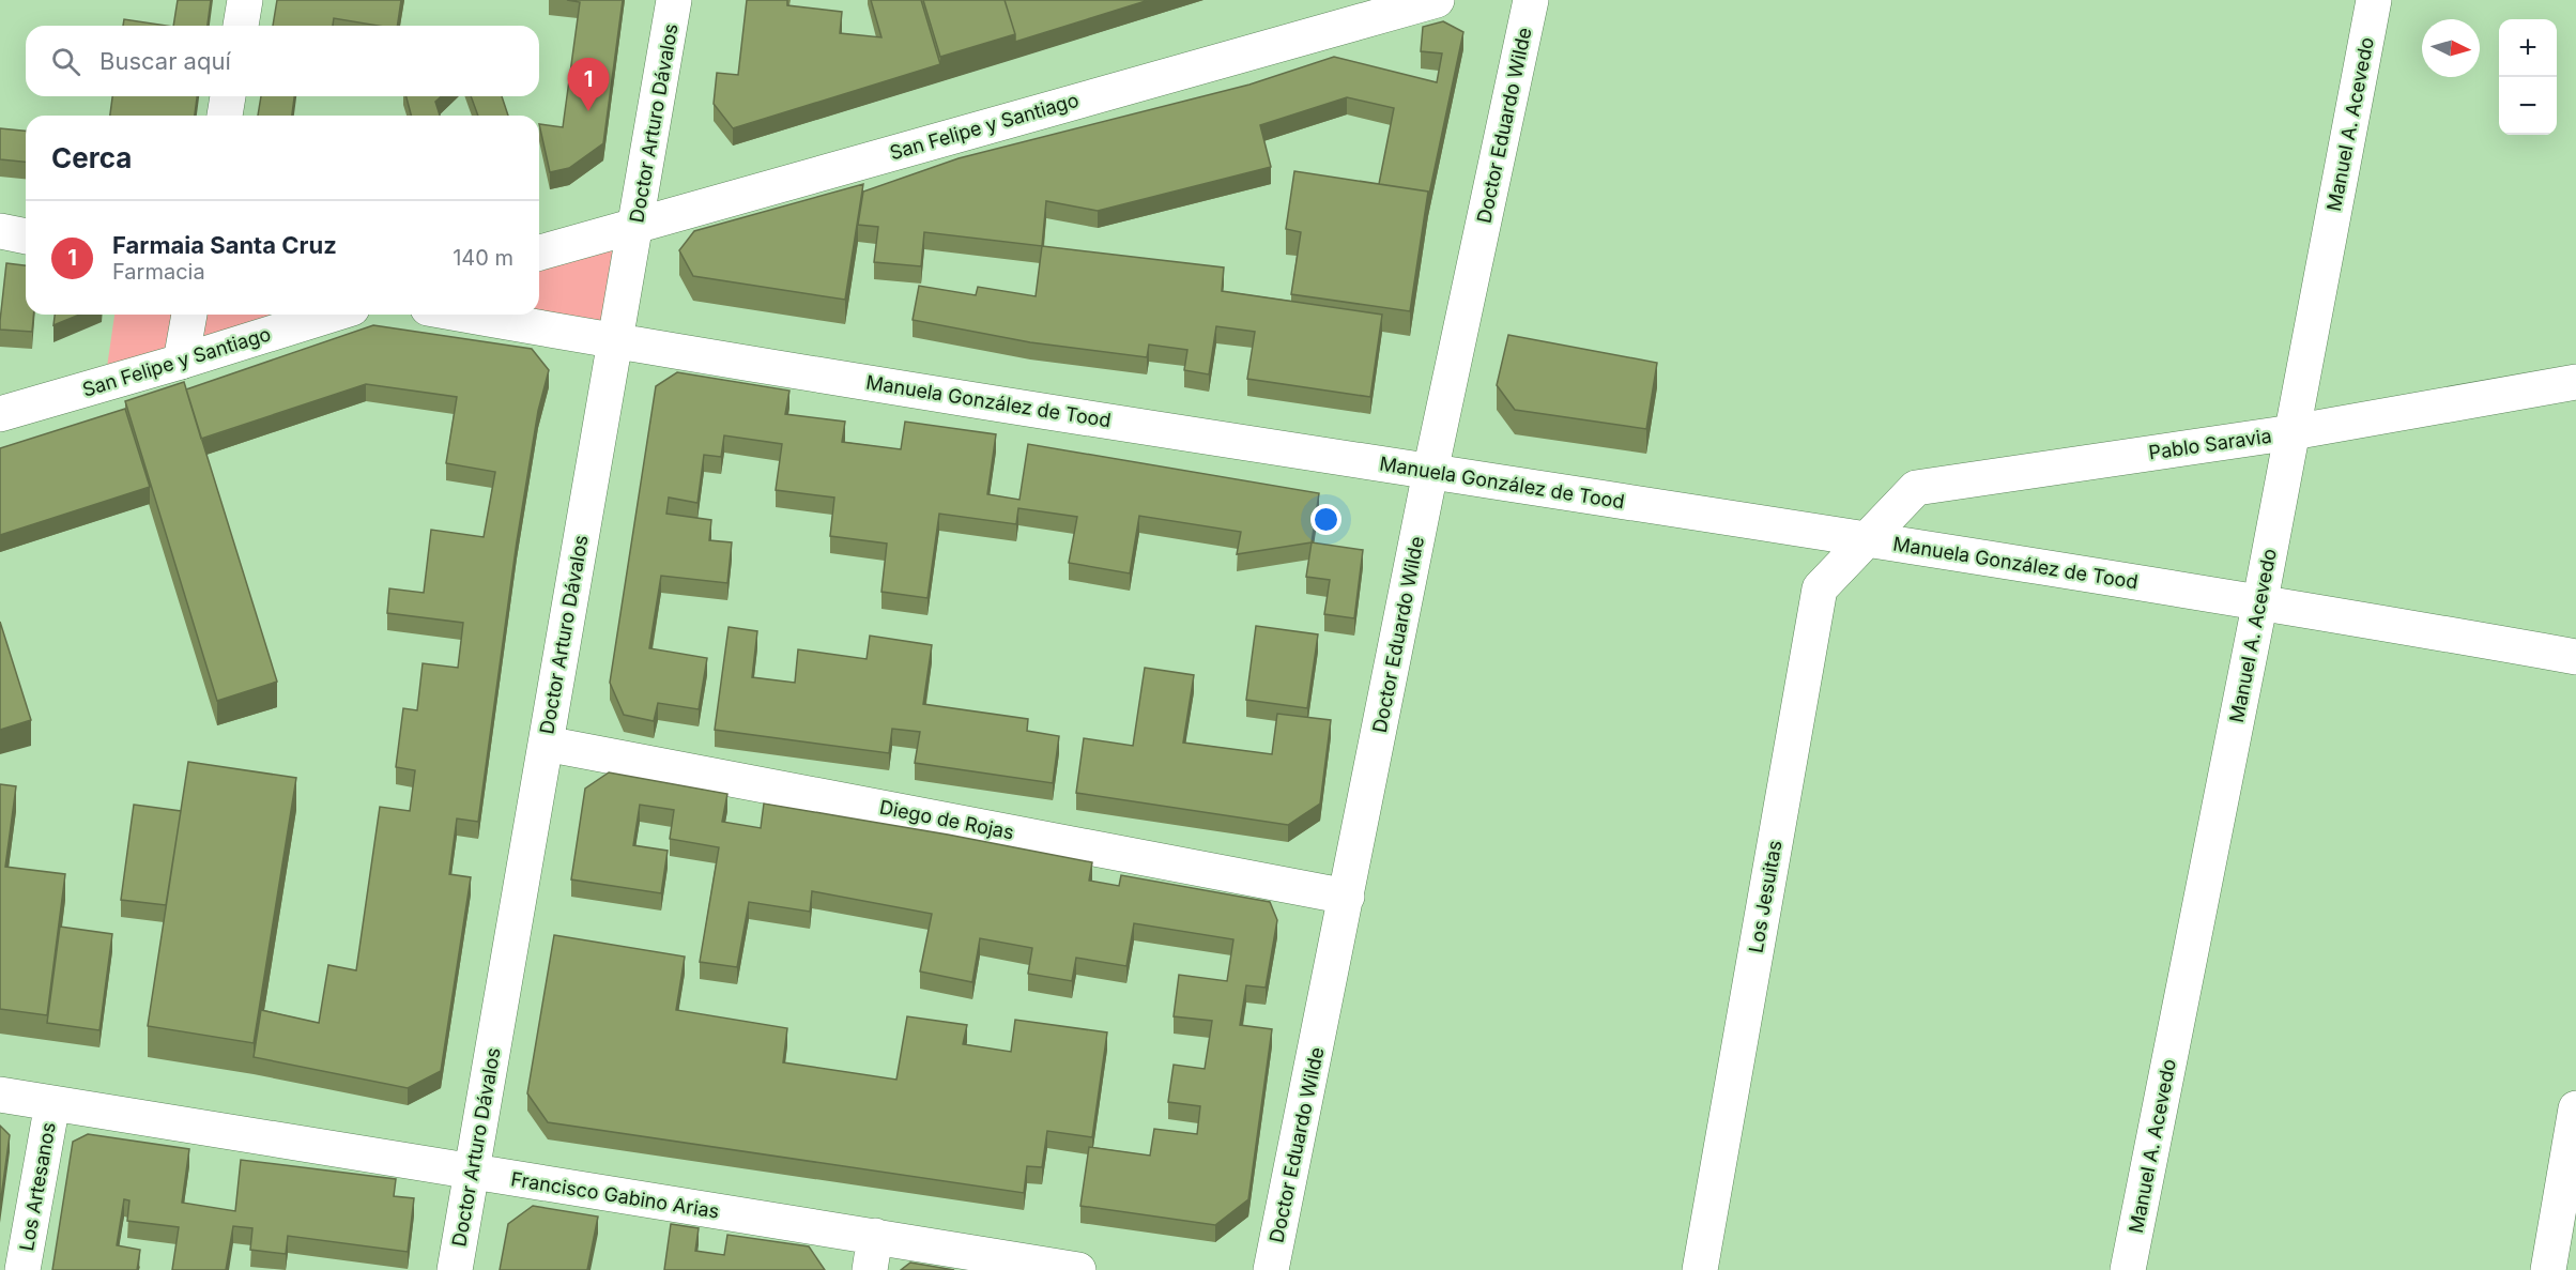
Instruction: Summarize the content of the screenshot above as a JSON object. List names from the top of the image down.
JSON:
{
  "streets": {
    "street": [
      "Doctor Arturo Dávalos",
      "Manuel A. Acevedo",
      "Doctor Eduardo Wilde",
      "San Felipe y Santiago",
      "Manuela González de Tood",
      "Pablo Saravia",
      "Diego de Rojas",
      "Los Jesuitas",
      "Los Artesanos",
      "Francisco Gabino Arias"
    ]
  },
  "crossings": [
    ["Doctor Arturo Dávalos", "San Felipe y Santiago"],
    ["Doctor Arturo Dávalos", "Manuela González de Tood"],
    ["Doctor Arturo Dávalos", "Diego de Rojas"],
    ["Doctor Arturo Dávalos", "Francisco Gabino Arias"],
    ["Manuel A. Acevedo", "Manuela González de Tood"],
    ["Manuel A. Acevedo", "Pablo Saravia"],
    ["Doctor Eduardo Wilde", "Manuela González de Tood"],
    ["Doctor Eduardo Wilde", "Diego de Rojas"],
    ["Manuela González de Tood", "Pablo Saravia"],
    ["Manuela González de Tood", "Los Jesuitas"],
    ["Pablo Saravia", "Los Jesuitas"],
    ["Los Artesanos", "Francisco Gabino Arias"]
  ],
  "north": "right",
  "page": {
    "map_buttons": ["+", "−"],
    "search": "Buscar aquí",
    "pins": "1",
    "heading": "Cerca",
    "list": [
      {
        "mark": "1",
        "name": "Farmaia Santa Cruz",
        "note": "Farmacia",
        "value": "140 m"
      }
    ]
  }
}
